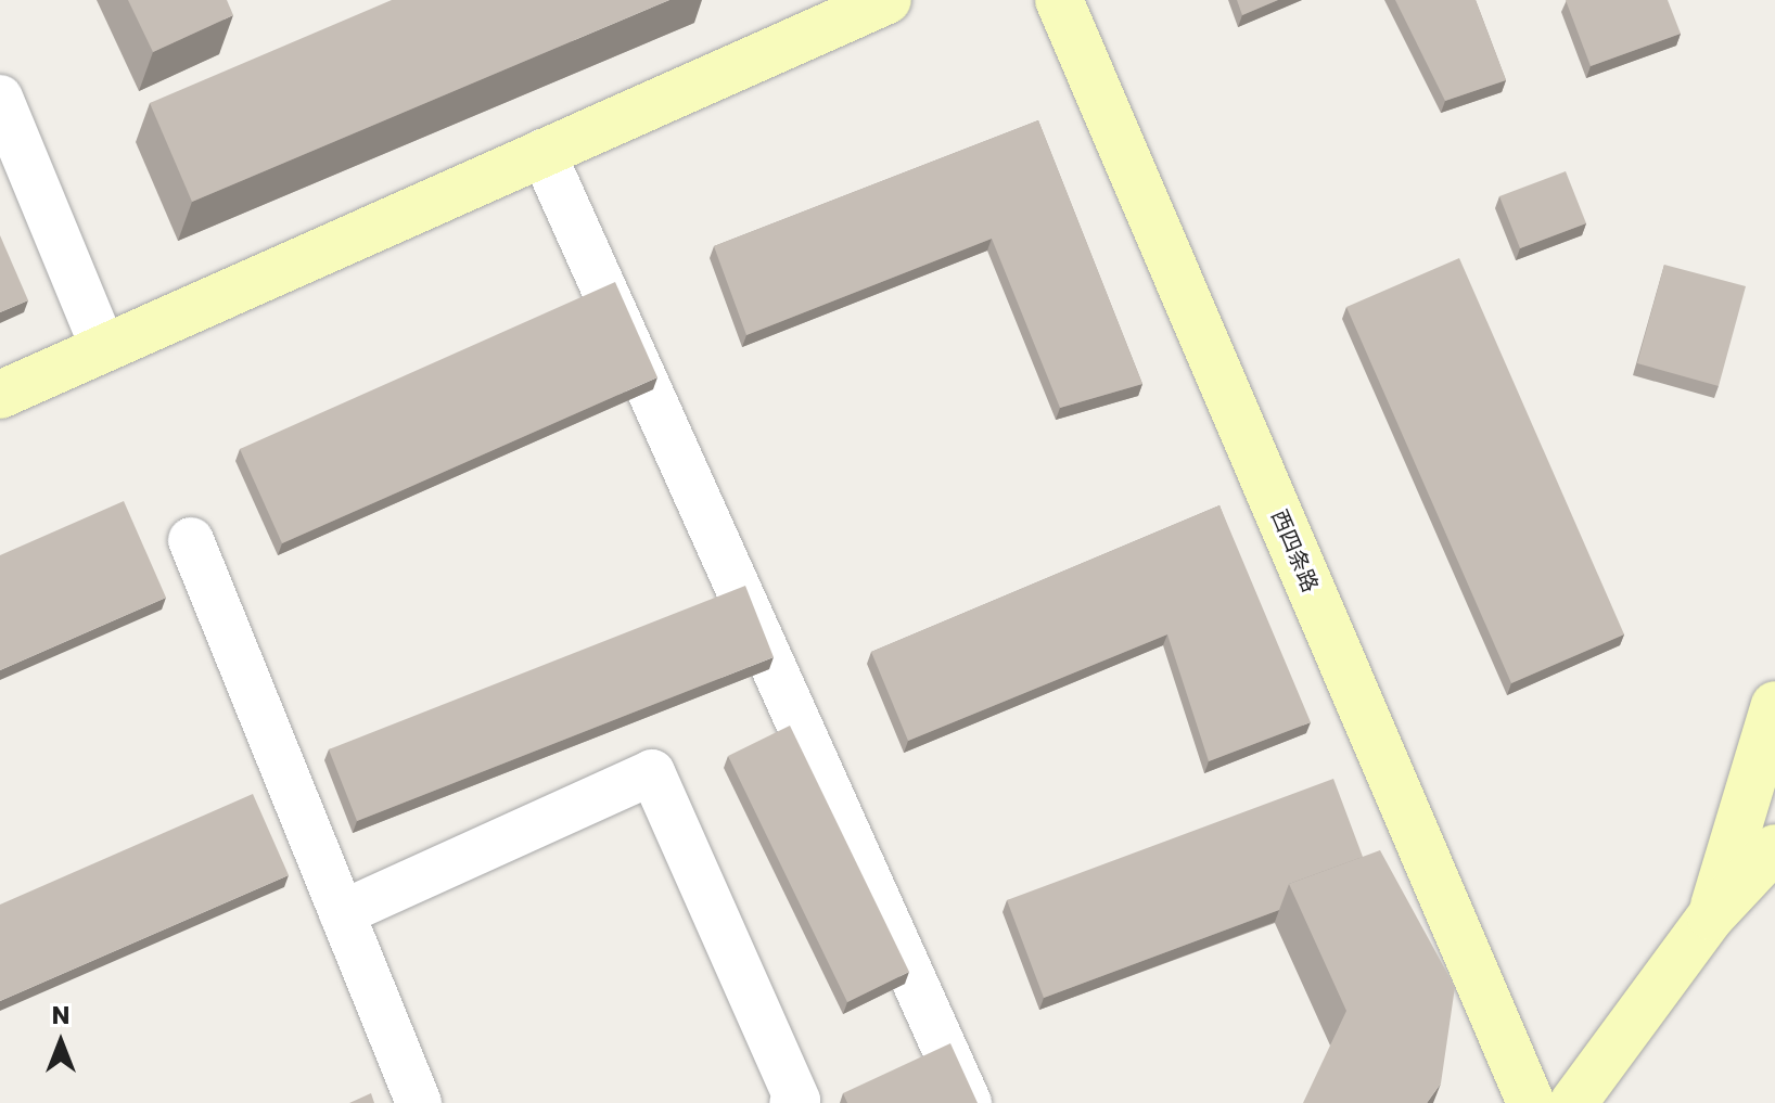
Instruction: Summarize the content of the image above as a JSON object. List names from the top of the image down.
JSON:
{
  "streets": {
    "street": ["西四条路"]
  },
  "north": "top"
}
